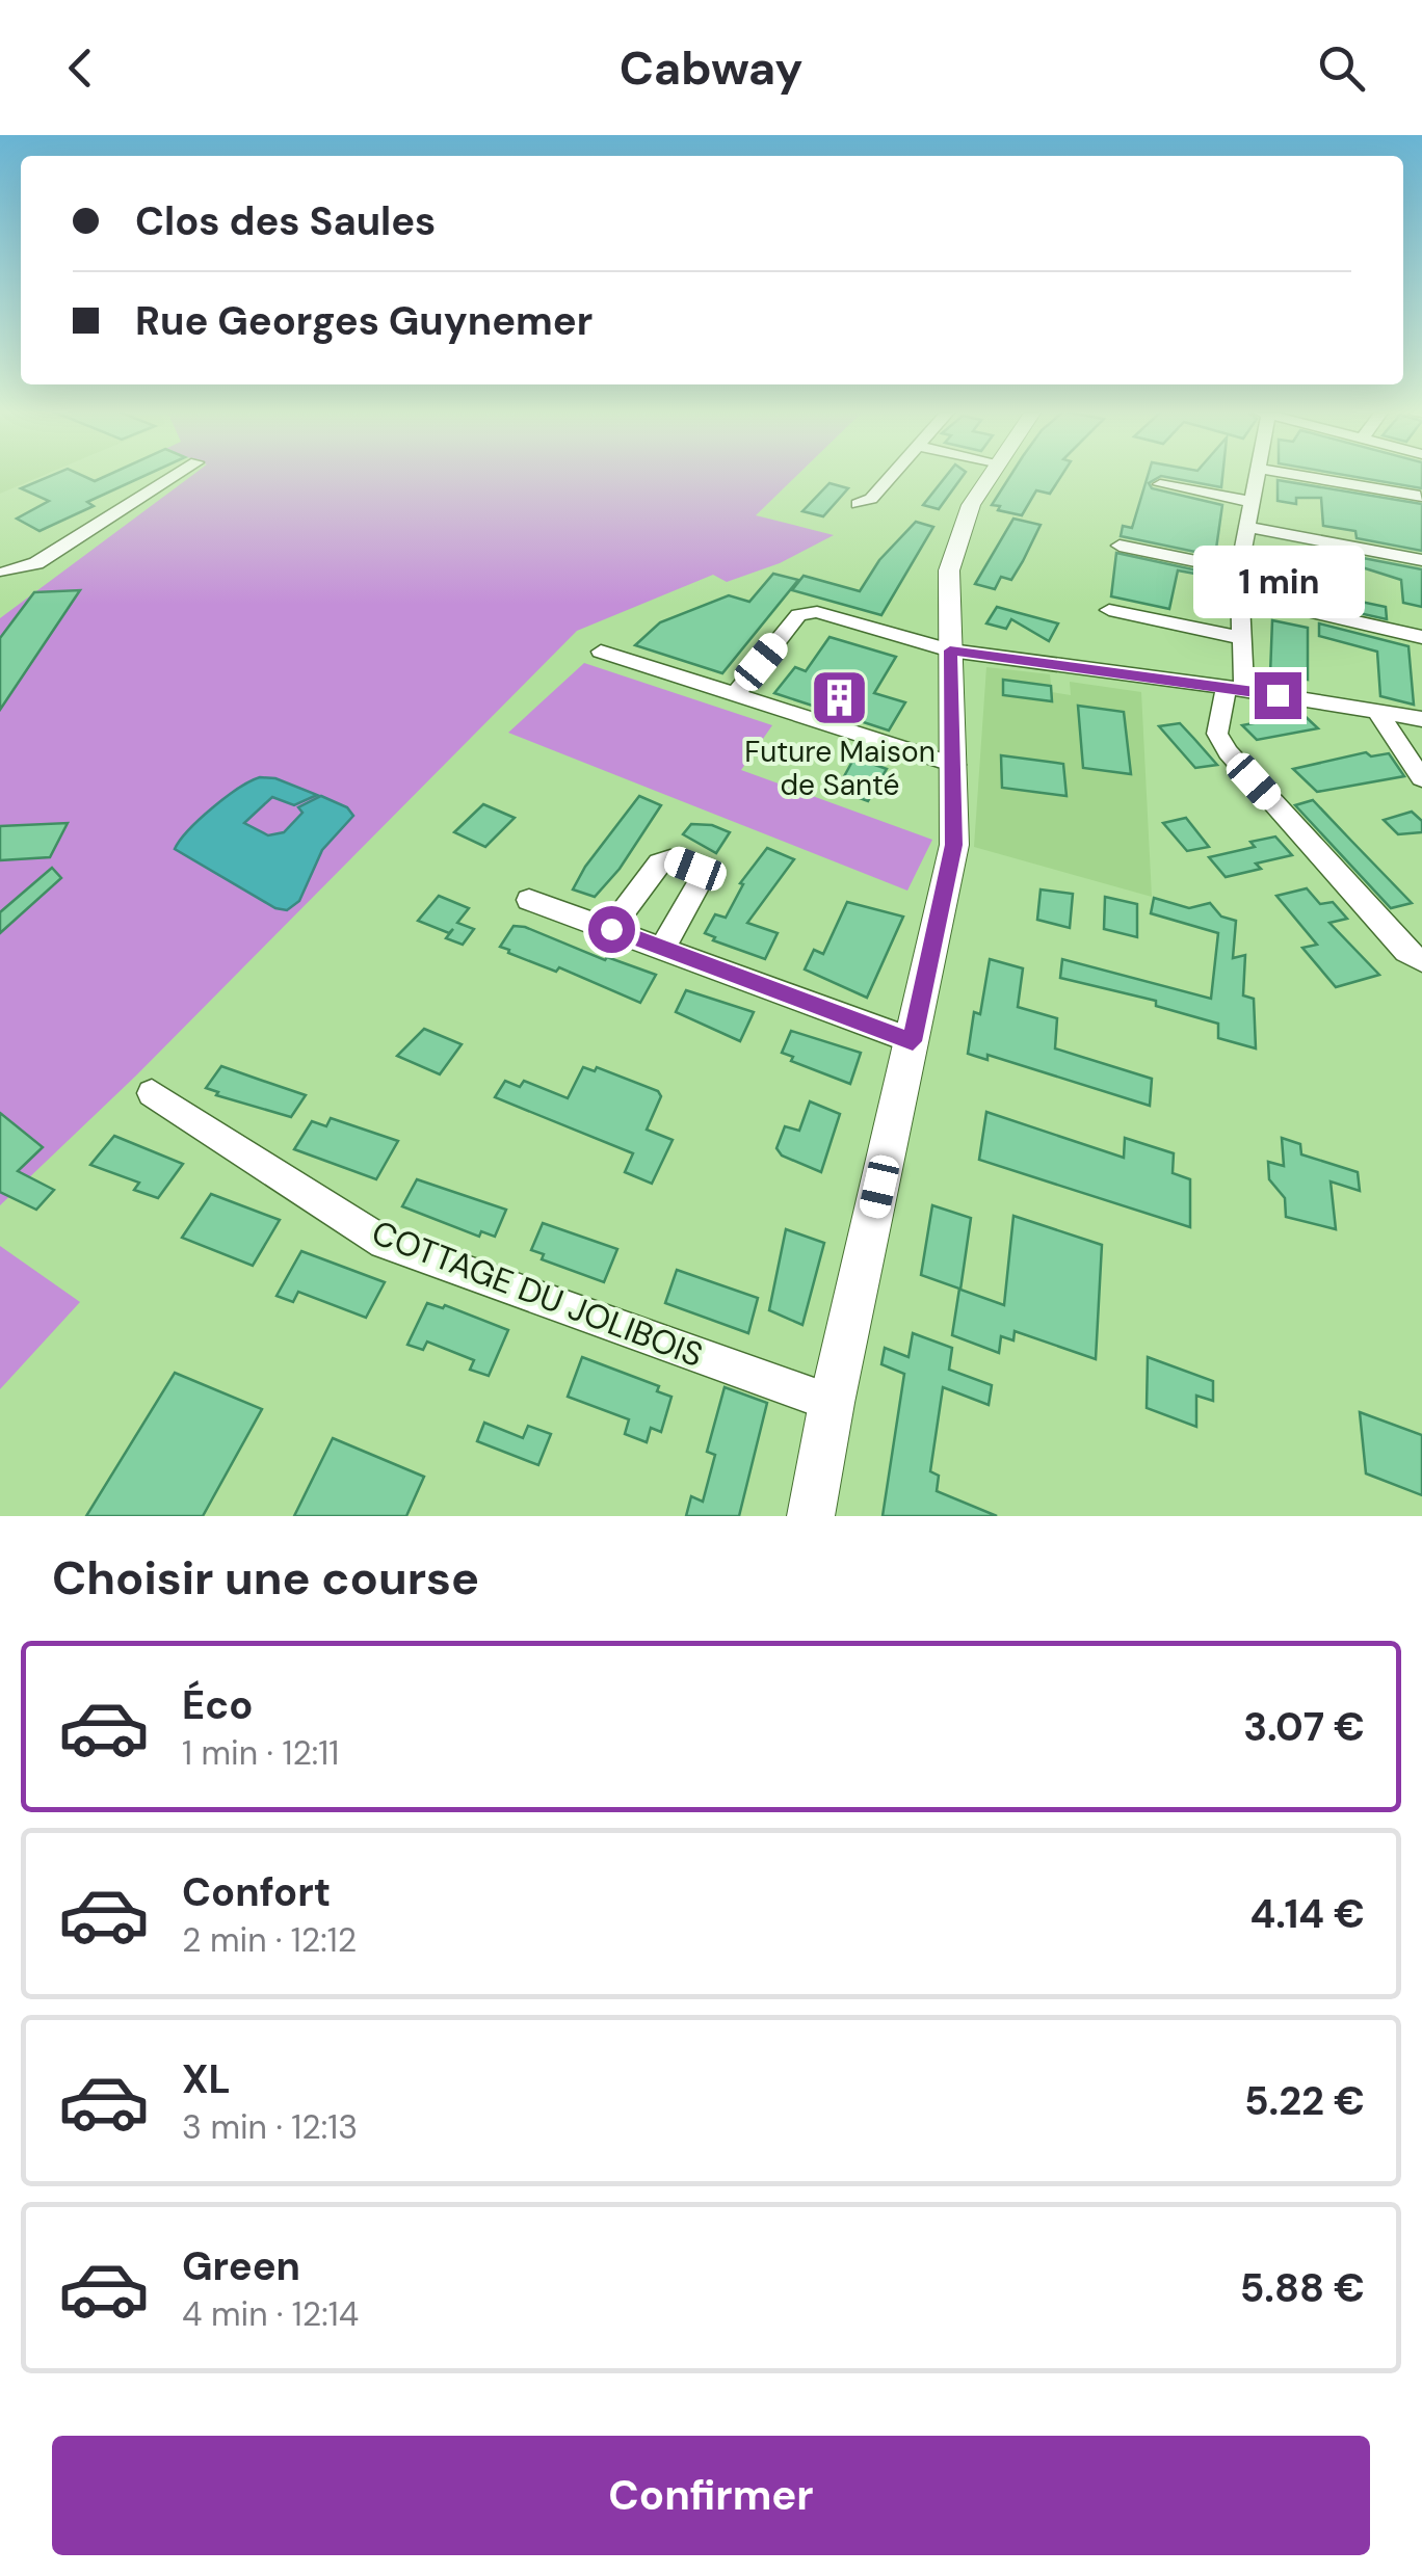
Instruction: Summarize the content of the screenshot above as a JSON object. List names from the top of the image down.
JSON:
{
  "streets": {
    "street": ["COTTAGE DU JOLIBOIS"]
  },
  "places": {
    "building": ["Future Maison de Santé"]
  },
  "page": {
    "header": "Cabway",
    "banner": ["Clos des Saules", "Rue Georges Guynemer"],
    "bubble": "1 min",
    "heading": "Choisir une course",
    "list": [
      {
        "name": "Éco",
        "note": "1 min · 12:11",
        "value": "3.07 €"
      },
      {
        "name": "Confort",
        "note": "2 min · 12:12",
        "value": "4.14 €"
      },
      {
        "name": "XL",
        "note": "3 min · 12:13",
        "value": "5.22 €"
      },
      {
        "name": "Green",
        "note": "4 min · 12:14",
        "value": "5.88 €"
      }
    ],
    "buttons": "Confirmer"
  }
}
